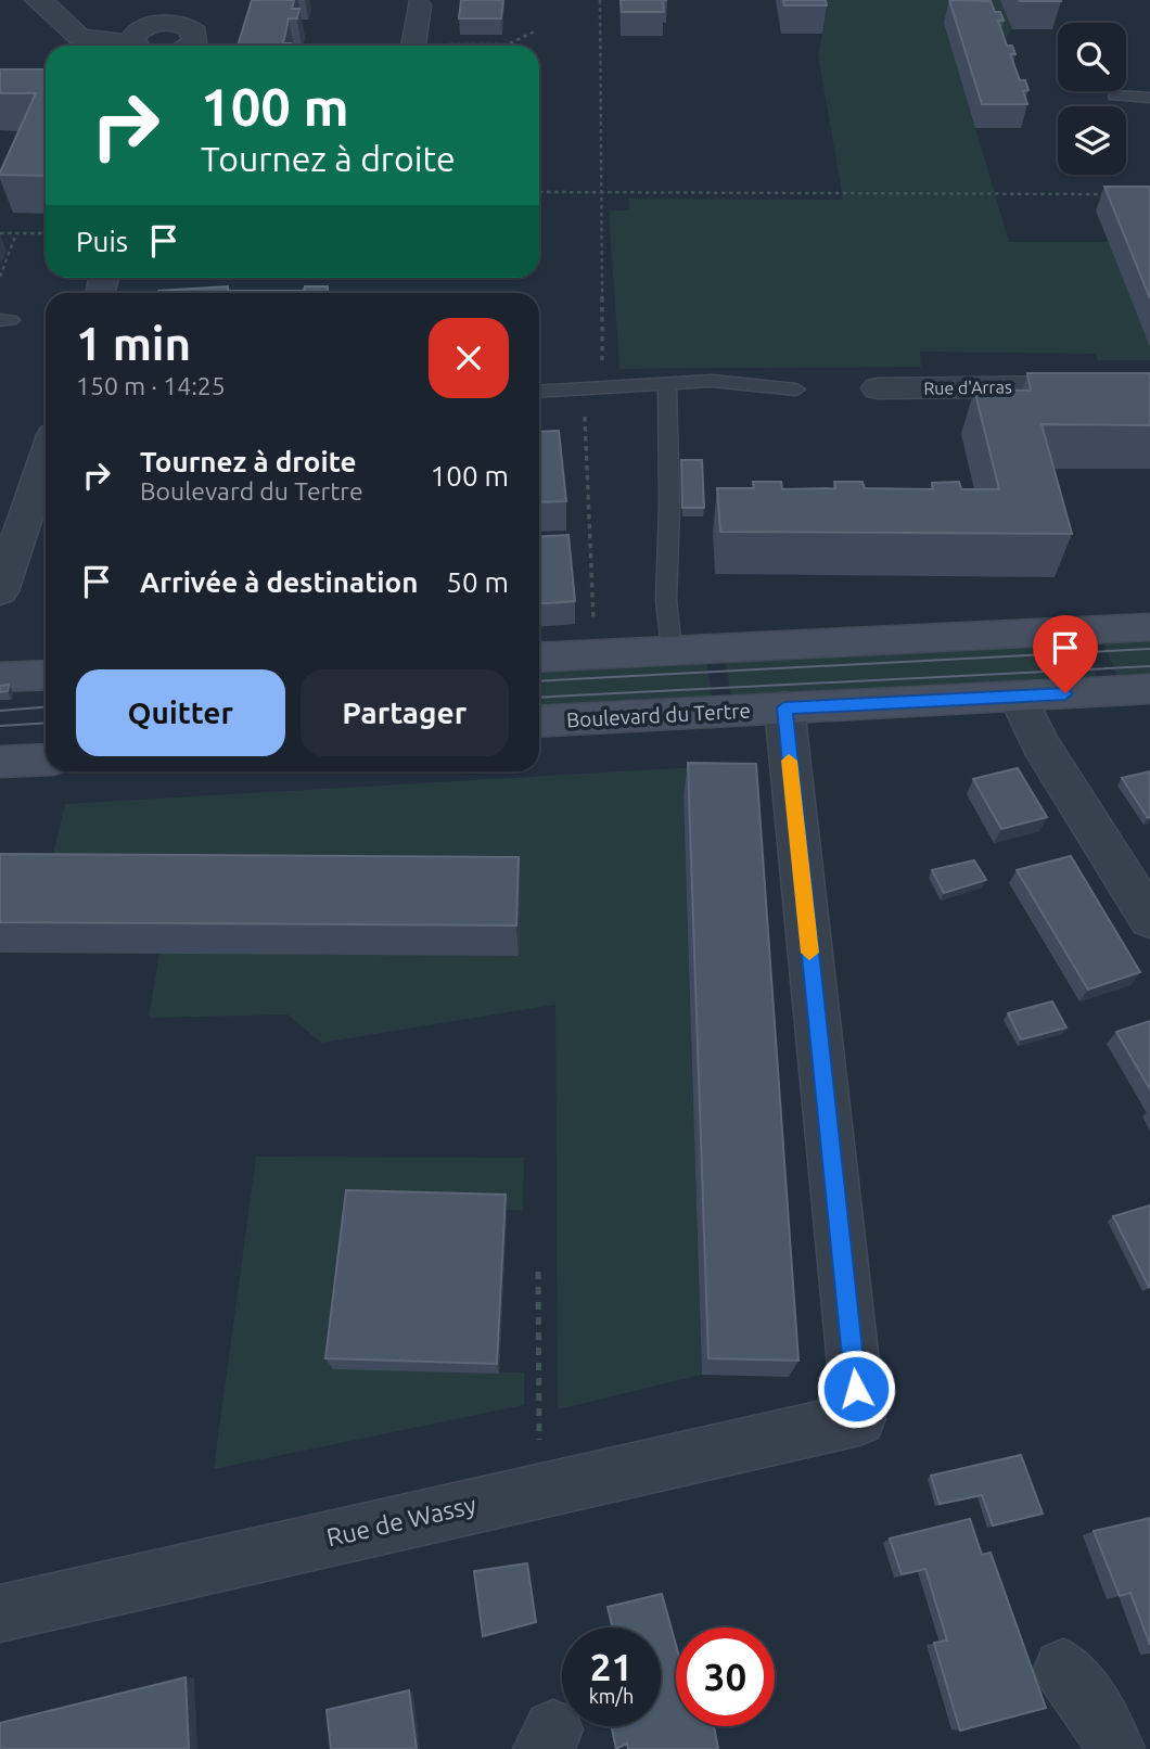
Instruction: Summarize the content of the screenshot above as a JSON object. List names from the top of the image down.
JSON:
{
  "streets": {
    "main road": ["Boulevard du Tertre"],
    "street": ["Rue d'Arras", "Rue de Wassy"]
  },
  "crossings": [
    ["Boulevard du Tertre", "Rue de Wassy"]
  ],
  "page": {
    "turn": ["100 m", "Tournez à droite"],
    "then": "Puis",
    "heading": ["1 min", "150 m · 14:25"],
    "list": [
      {
        "name": "Tournez à droite",
        "note": "Boulevard du Tertre",
        "value": "100 m"
      },
      {
        "name": "Arrivée à destination",
        "value": "50 m"
      }
    ],
    "buttons": ["Quitter", "Partager"],
    "speed": "21 km/h",
    "limit": "30"
  }
}
